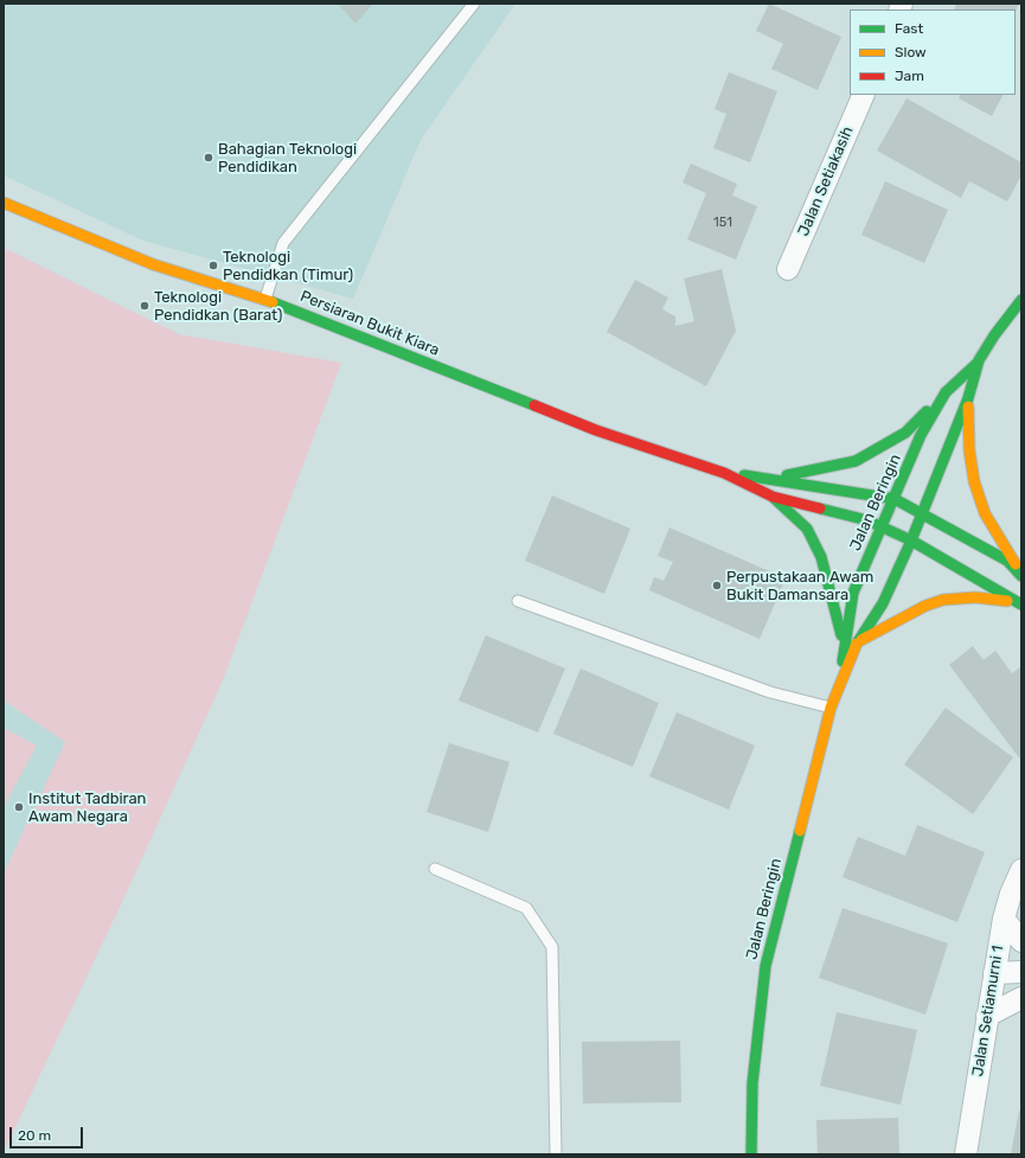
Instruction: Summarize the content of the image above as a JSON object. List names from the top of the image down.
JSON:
{
  "streets": {
    "street": [
      "Jalan Setiakasih",
      "Persiaran Bukit Kiara",
      "Jalan Beringin",
      "Jalan Setiamurni 1"
    ]
  },
  "crossings": [
    ["Persiaran Bukit Kiara", "Jalan Beringin"]
  ],
  "places": [
    "Bahagian Teknologi Pendidikan",
    "Teknologi Pendidkan (Timur)",
    "Teknologi Pendidkan (Barat)",
    "Perpustakaan Awam Bukit Damansara",
    "Institut Tadbiran Awam Negara"
  ],
  "house_numbers": ["151"],
  "legend": ["Fast", "Slow", "Jam"],
  "scale_bar": "20 m"
}
